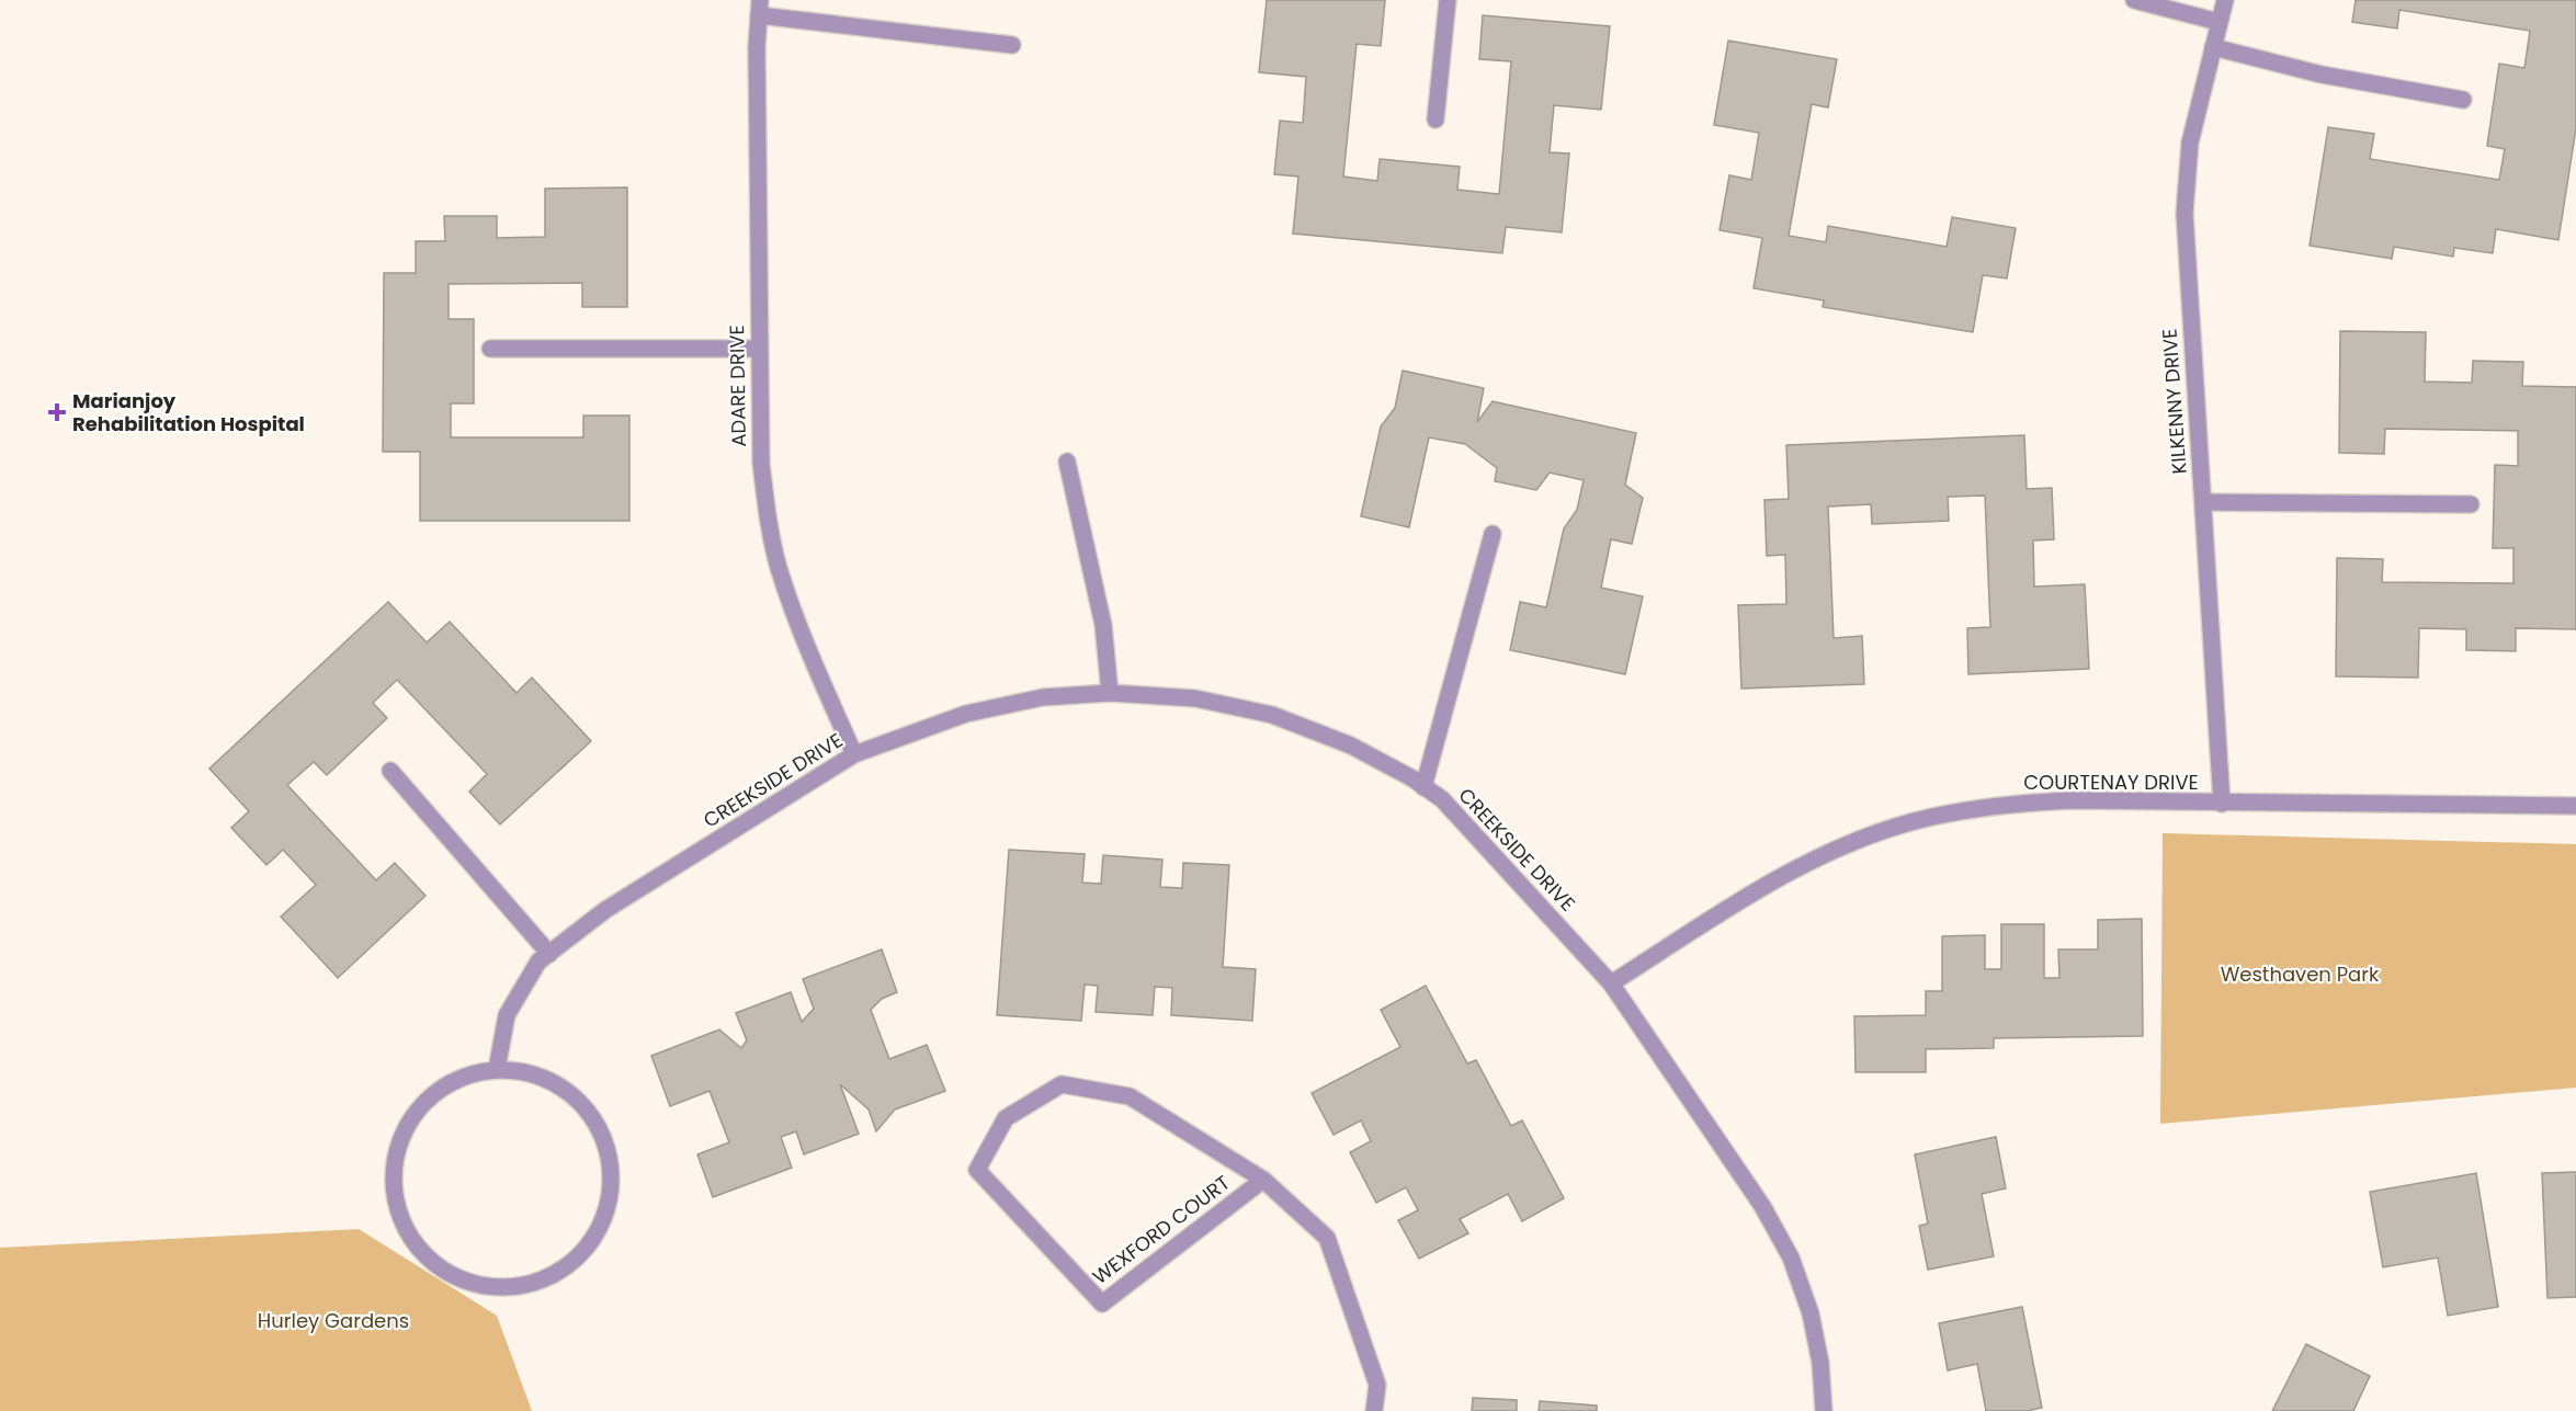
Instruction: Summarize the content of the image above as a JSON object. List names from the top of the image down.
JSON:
{
  "streets": {
    "street": [
      "ADARE DRIVE",
      "KILKENNY DRIVE",
      "CREEKSIDE DRIVE",
      "COURTENAY DRIVE",
      "WEXFORD COURT"
    ]
  },
  "crossings": [
    ["ADARE DRIVE", "CREEKSIDE DRIVE"],
    ["KILKENNY DRIVE", "COURTENAY DRIVE"],
    ["CREEKSIDE DRIVE", "COURTENAY DRIVE"]
  ],
  "parks": ["Westhaven Park", "Hurley Gardens"],
  "places": {
    "health": ["Marianjoy Rehabilitation Hospital"]
  }
}
